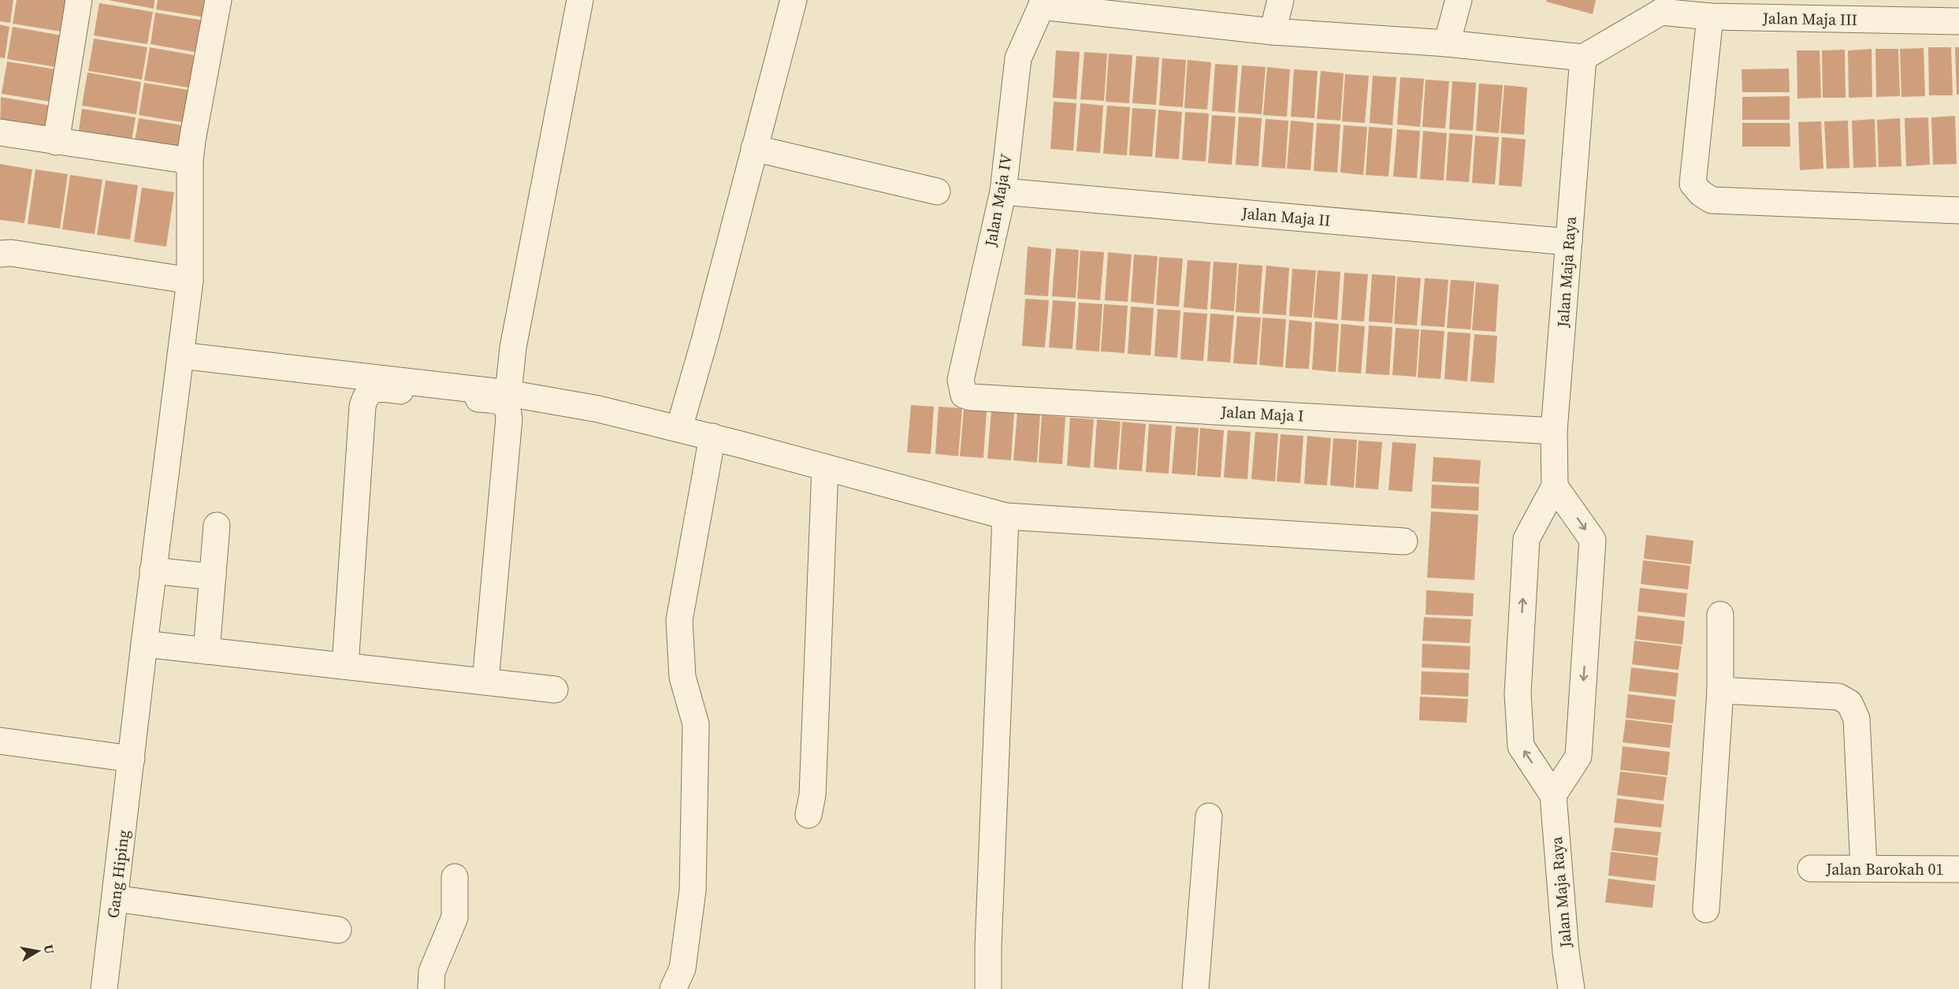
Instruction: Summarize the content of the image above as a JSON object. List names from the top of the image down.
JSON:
{
  "streets": {
    "street": [
      "Jalan Maja III",
      "Jalan Maja IV",
      "Jalan Maja II",
      "Jalan Maja Raya",
      "Jalan Maja I",
      "Jalan Barokah 01",
      "Gang Hiping"
    ]
  },
  "crossings": [
    ["Jalan Maja IV", "Jalan Maja II"],
    ["Jalan Maja IV", "Jalan Maja I"],
    ["Jalan Maja II", "Jalan Maja Raya"],
    ["Jalan Maja Raya", "Jalan Maja I"]
  ],
  "north": "right"
}
